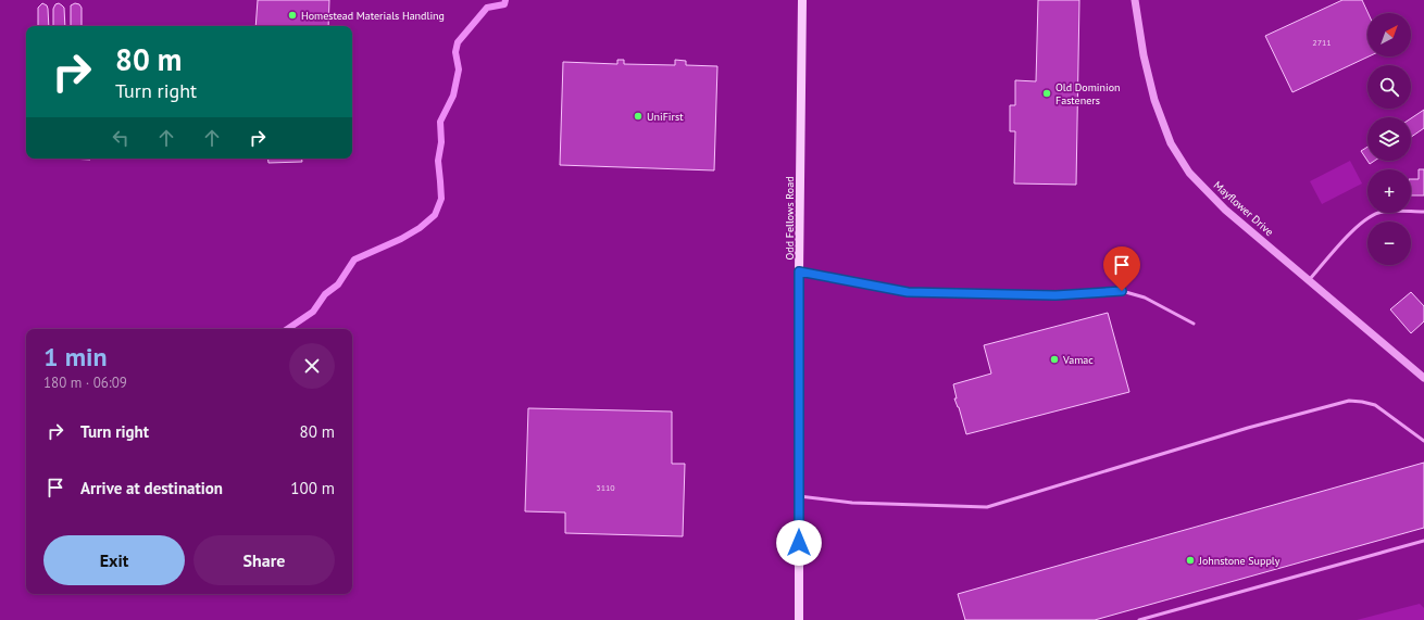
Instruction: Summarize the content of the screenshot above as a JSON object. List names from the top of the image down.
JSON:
{
  "streets": {
    "main road": ["Odd Fellows Road"],
    "street": ["Mayflower Drive"]
  },
  "places": [
    "Homestead Materials Handling",
    "Old Dominion Fasteners",
    "UniFirst",
    "Vamac",
    "Johnstone Supply"
  ],
  "house_numbers": ["2711", "3110"],
  "north": "top right",
  "page": {
    "map_buttons": ["+", "−"],
    "turn": ["80 m", "Turn right"],
    "heading": ["1 min", "180 m · 06:09"],
    "list": [
      {
        "name": "Turn right",
        "value": "80 m"
      },
      {
        "name": "Arrive at destination",
        "value": "100 m"
      }
    ],
    "buttons": ["Exit", "Share"]
  }
}
